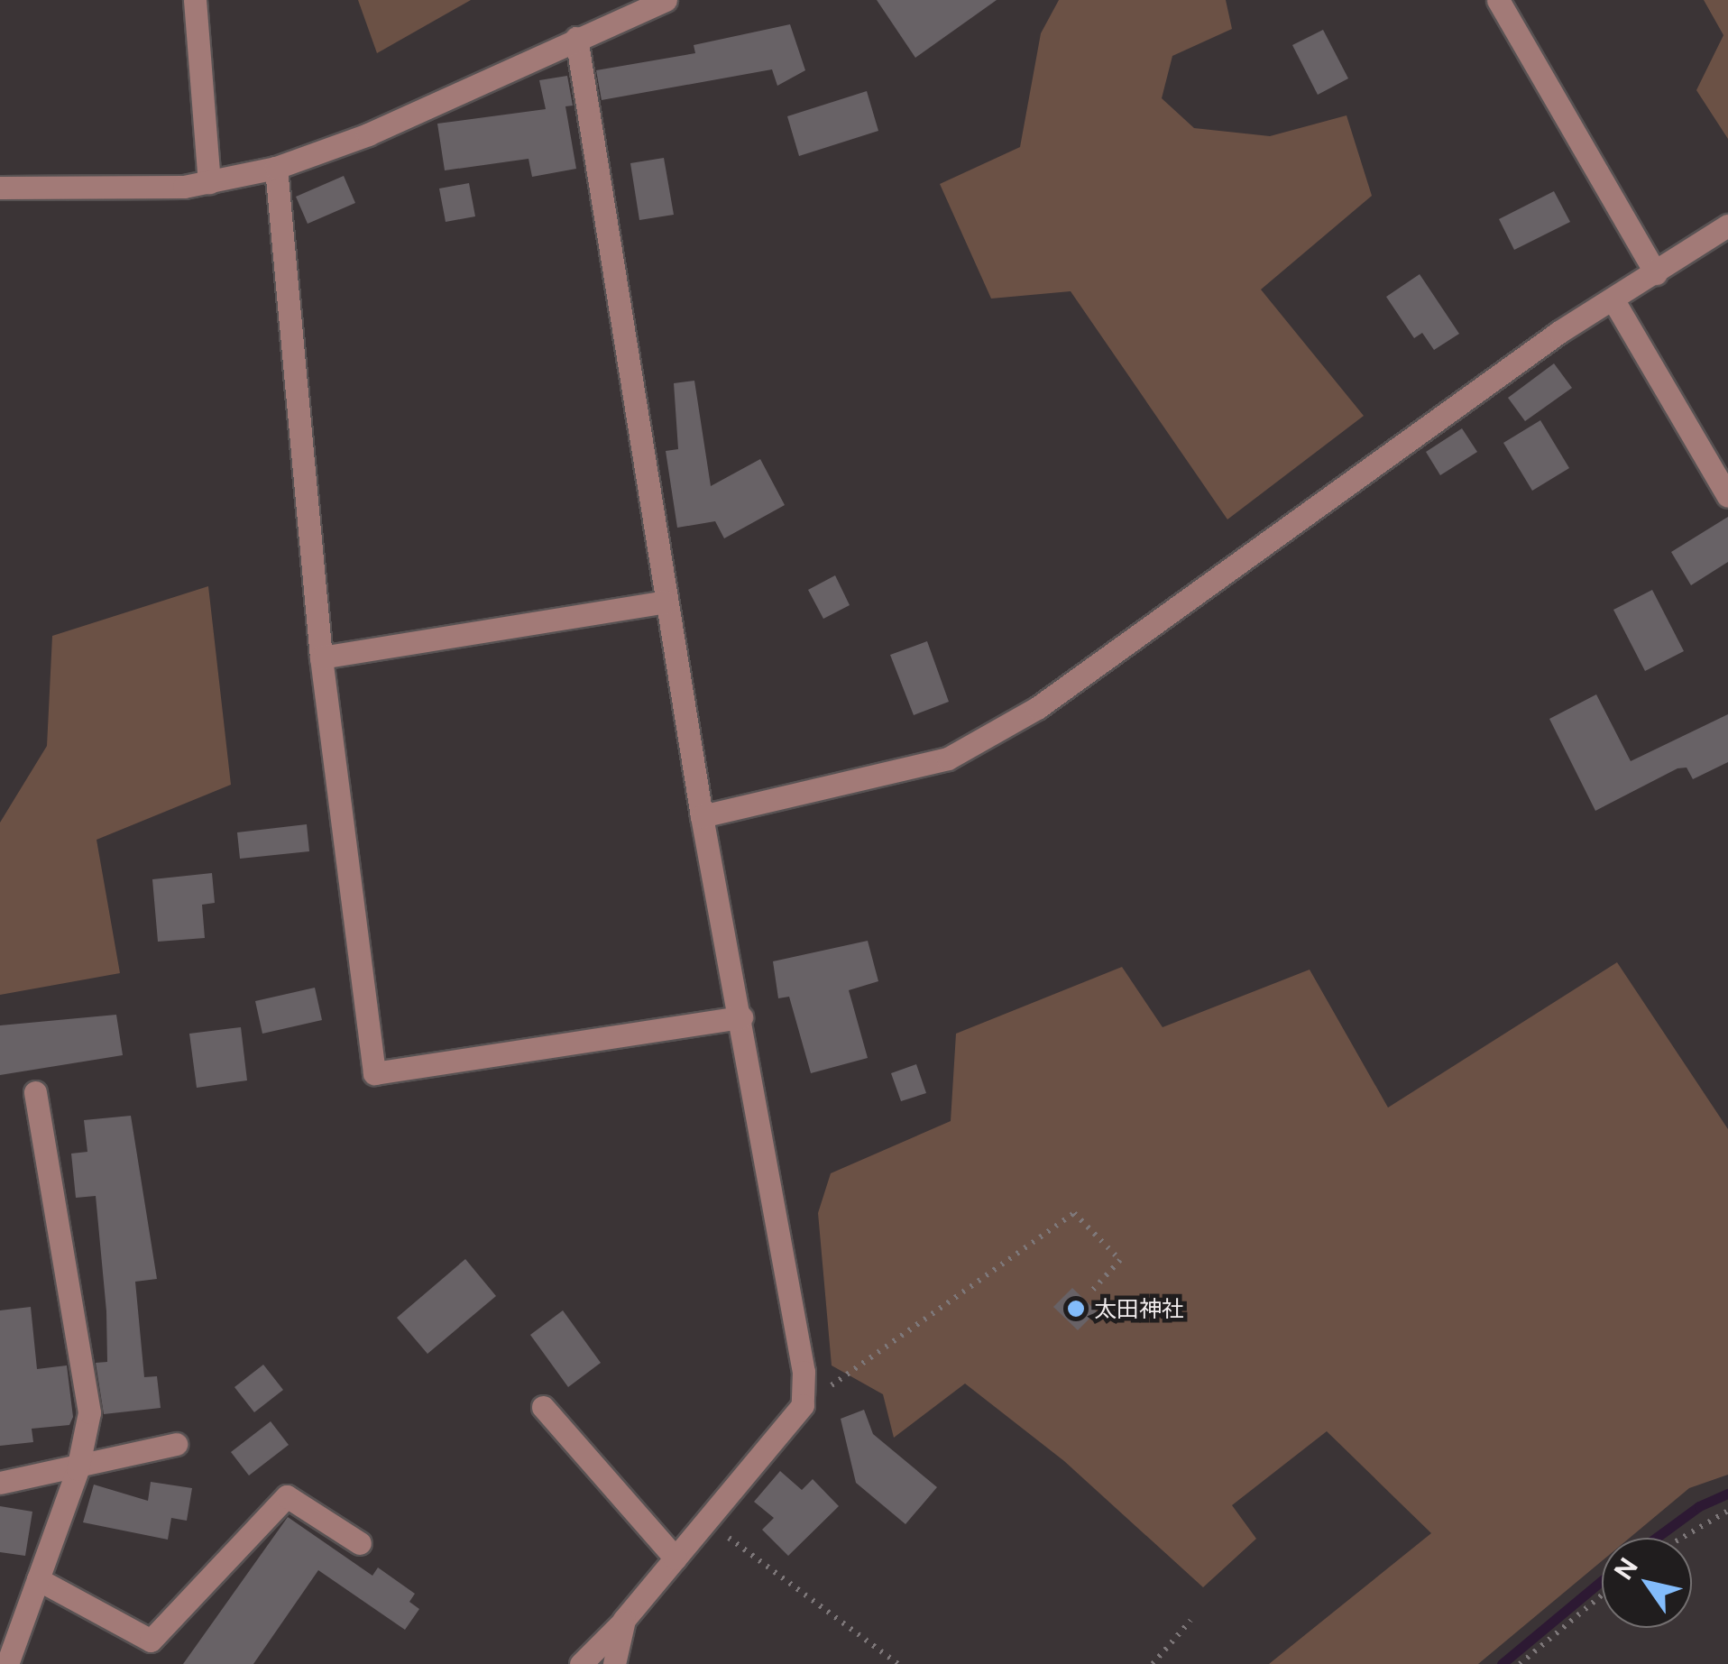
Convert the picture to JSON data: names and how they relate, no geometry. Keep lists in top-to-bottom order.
{
  "places": ["太田神社"],
  "north": "top left"
}
